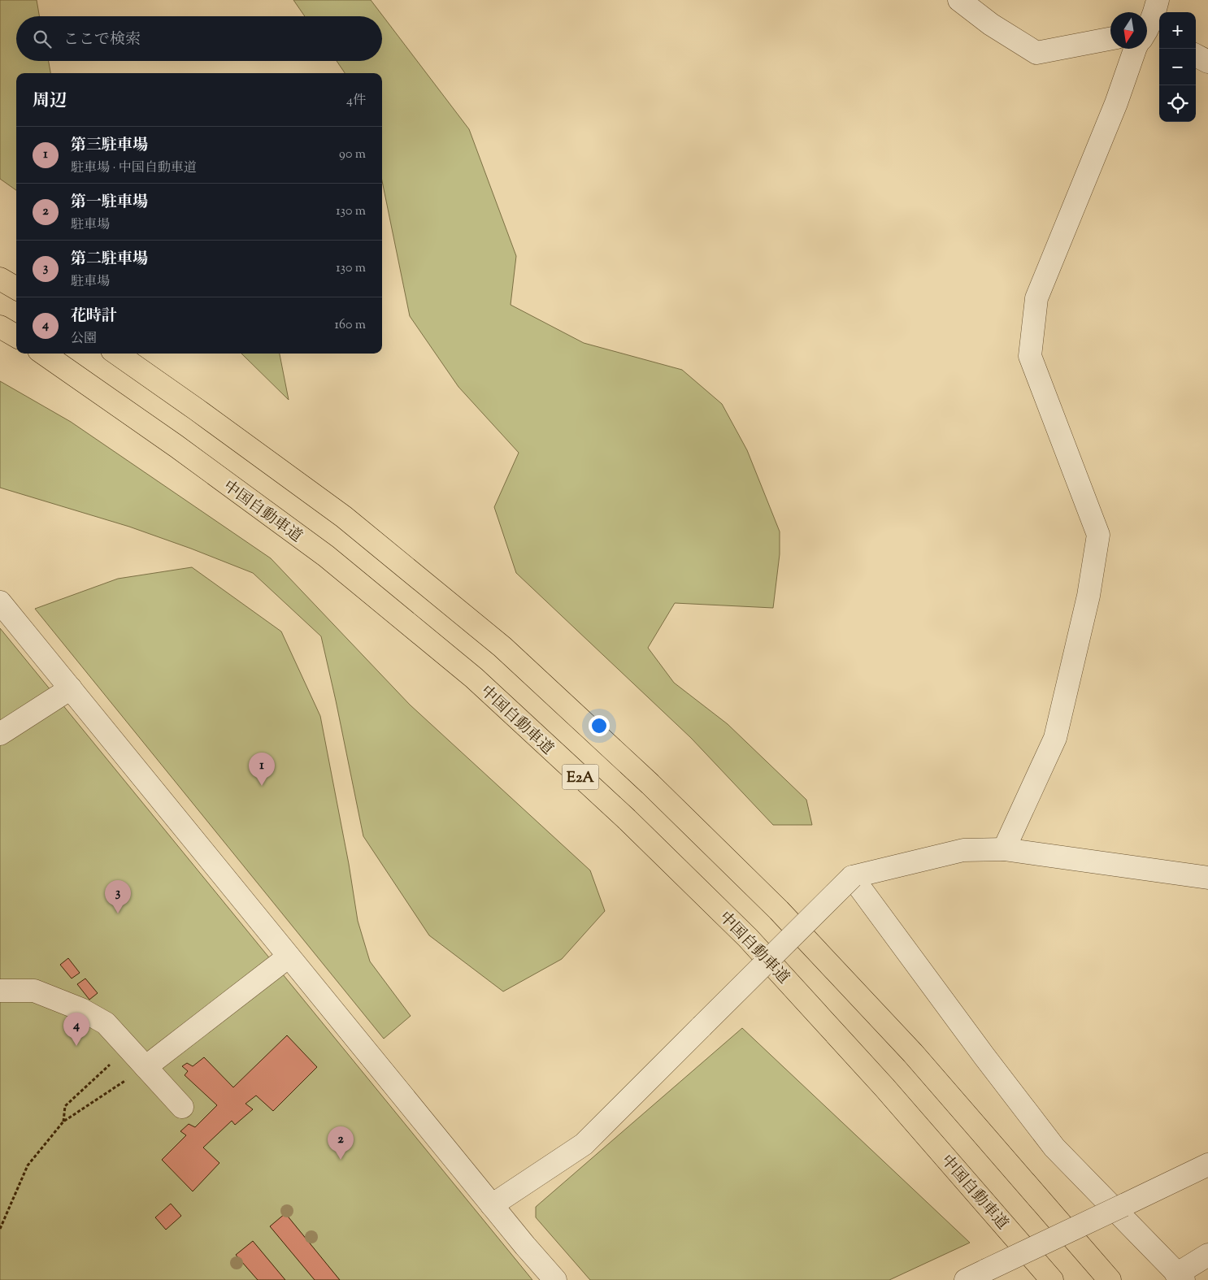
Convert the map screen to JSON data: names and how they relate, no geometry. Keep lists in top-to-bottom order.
{
  "streets": {
    "highway": ["中国自動車道", "E2A"]
  },
  "north": "bottom",
  "page": {
    "map_buttons": ["+", "−"],
    "search": "ここで検索",
    "heading": ["周辺", "4件"],
    "list": [
      {
        "mark": "1",
        "name": "第三駐車場",
        "note": "駐車場 · 中国自動車道",
        "value": "90 m"
      },
      {
        "mark": "2",
        "name": "第一駐車場",
        "note": "駐車場",
        "value": "130 m"
      },
      {
        "mark": "3",
        "name": "第二駐車場",
        "note": "駐車場",
        "value": "130 m"
      },
      {
        "mark": "4",
        "name": "花時計",
        "note": "公園",
        "value": "160 m"
      }
    ],
    "pins": [
      "1",
      "3",
      "4",
      "2"
    ]
  }
}
